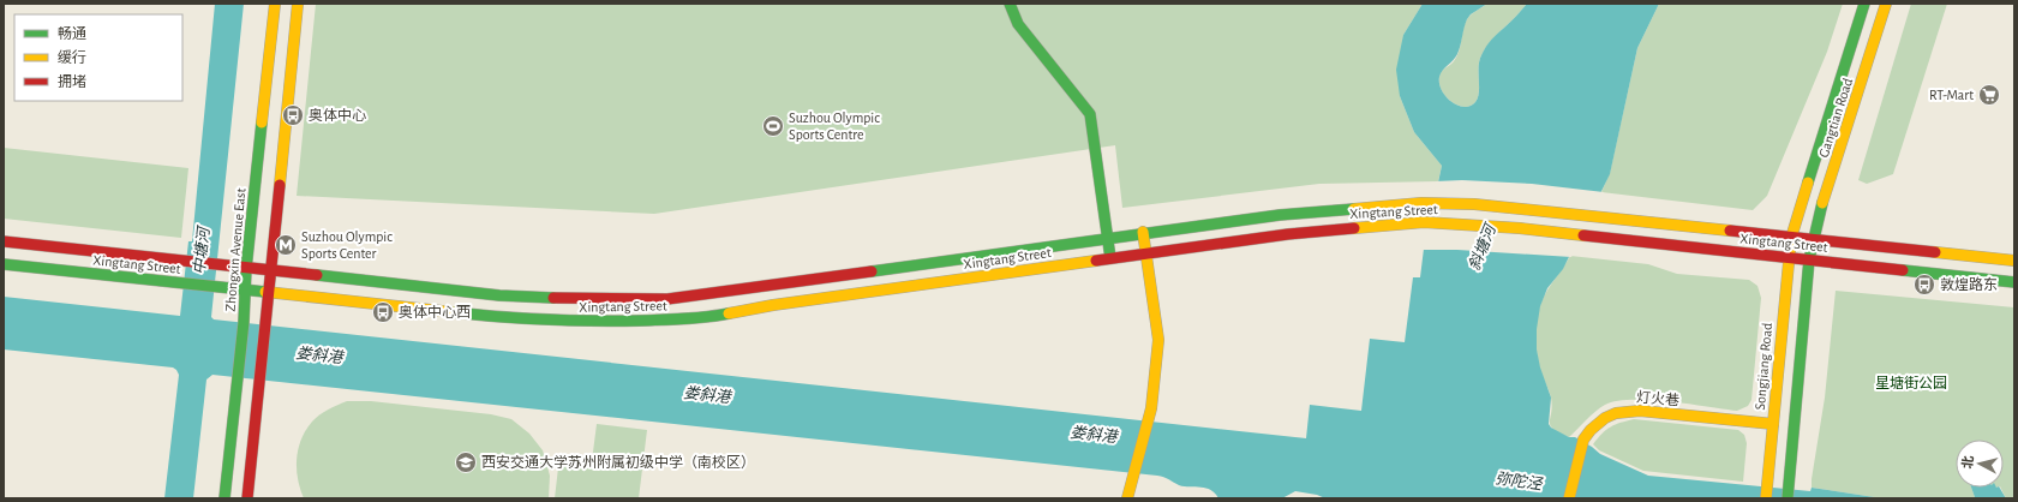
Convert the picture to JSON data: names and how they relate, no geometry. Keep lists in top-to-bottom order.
{
  "streets": {
    "main road": [
      "Gangtian Road",
      "Xingtang Street",
      "Zhongxin Avenue East",
      "Songjiang Road",
      "灯火巷"
    ]
  },
  "crossings": [
    ["Gangtian Road", "Xingtang Street"],
    ["Gangtian Road", "Songjiang Road"],
    ["Xingtang Street", "Zhongxin Avenue East"],
    ["Xingtang Street", "Songjiang Road"],
    ["Songjiang Road", "灯火巷"]
  ],
  "water": [
    "斜塘河",
    "中塘河",
    "娄斜港",
    "弥陀泾"
  ],
  "parks": ["星塘街公园"],
  "places": {
    "supermarket": ["RT-Mart"],
    "bus stop": ["奥体中心", "敦煌路东", "奥体中心西"],
    "sports": ["Suzhou Olympic Sports Centre"],
    "metro station": ["Suzhou Olympic Sports Center"],
    "school or university": ["西安交通大学苏州附属初级中学（南校区）"]
  },
  "legend": ["畅通", "缓行", "拥堵"],
  "north": "left"
}
